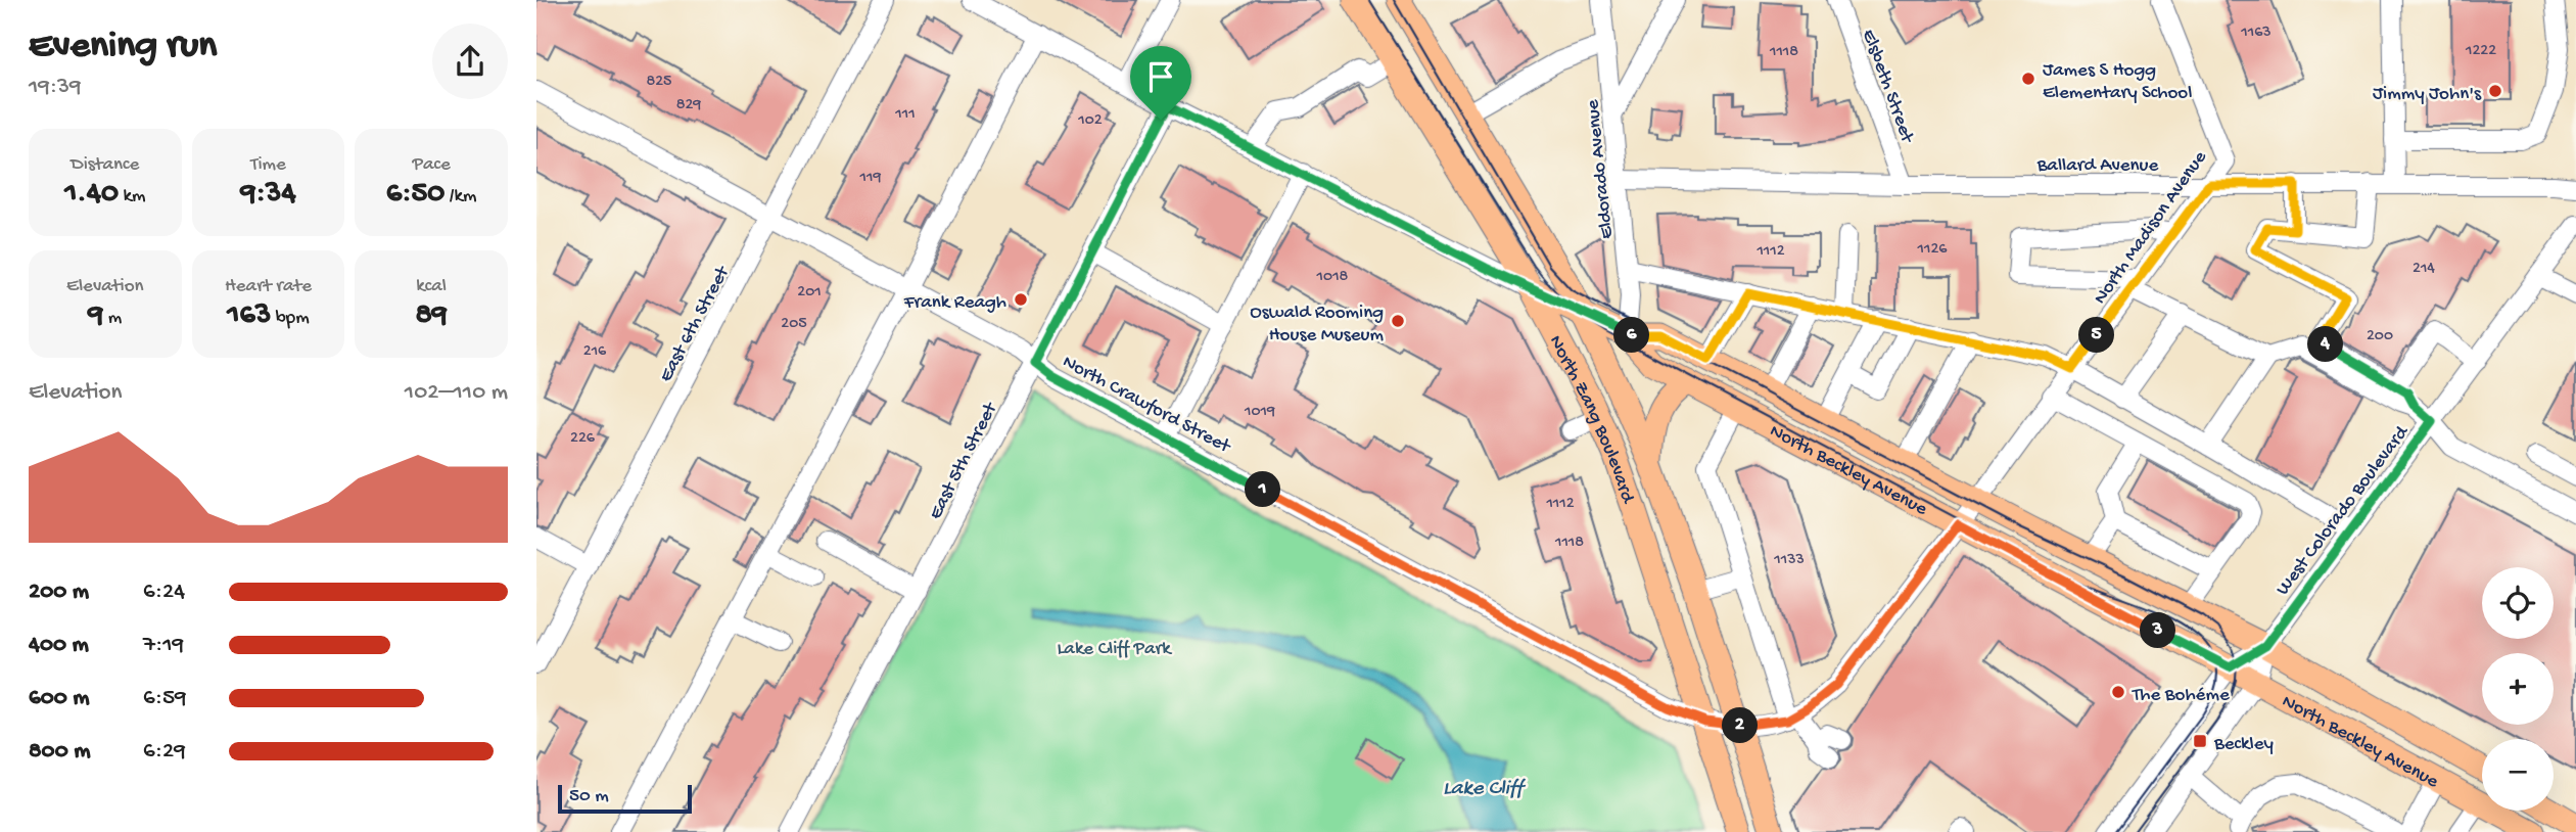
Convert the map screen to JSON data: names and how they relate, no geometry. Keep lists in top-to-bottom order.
{
  "streets": {
    "main road": ["North Zang Boulevard", "North Beckley Avenue"],
    "street": [
      "Elsbeth Street",
      "Ballard Avenue",
      "Eldorado Avenue",
      "North Madison Avenue",
      "East 6th Street",
      "North Crawford Street",
      "East 5th Street",
      "West Colorado Boulevard"
    ]
  },
  "crossings": [
    ["Elsbeth Street", "Ballard Avenue"],
    ["Ballard Avenue", "Eldorado Avenue"],
    ["Ballard Avenue", "North Madison Avenue"],
    ["Eldorado Avenue", "North Beckley Avenue"],
    ["North Madison Avenue", "North Crawford Street"],
    ["North Madison Avenue", "North Zang Boulevard"],
    ["North Madison Avenue", "North Beckley Avenue"],
    ["East 6th Street", "North Crawford Street"],
    ["North Crawford Street", "North Zang Boulevard"],
    ["North Crawford Street", "East 5th Street"],
    ["North Zang Boulevard", "North Beckley Avenue"],
    ["East 5th Street", "North Beckley Avenue"],
    ["North Beckley Avenue", "West Colorado Boulevard"]
  ],
  "water": ["Lake Cliff"],
  "parks": ["Lake Cliff Park"],
  "places": {
    "other": [
      "James S Hogg Elementary School",
      "Jimmy John's",
      "Frank Reagh",
      "Oswald Rooming House Museum",
      "The Bohéme"
    ],
    "transit": ["Beckley"]
  },
  "house_numbers": [
    "1163",
    "1222",
    "1118",
    "825",
    "829",
    "111",
    "102",
    "119",
    "1126",
    "1112",
    "214",
    "1018",
    "201",
    "205",
    "200",
    "216",
    "1019",
    "226",
    "1112",
    "1118",
    "1133"
  ],
  "scale_bar": "50 m",
  "page": {
    "heading": ["Evening run", "19:39"],
    "stats": [
      ["Distance", "1.40 km"],
      ["Time", "9:34"],
      ["Pace", "6:50 /km"],
      ["Elevation", "9 m"],
      ["Heart rate", "163 bpm"],
      ["kcal", "89"]
    ],
    "pins": [
      "5",
      "6",
      "4",
      "1",
      "3",
      "2"
    ],
    "chart": ["Elevation", "102–110 m"],
    "list": [
      {
        "name": "200 m",
        "note": "6:24"
      },
      {
        "name": "400 m",
        "note": "7:19"
      },
      {
        "name": "600 m",
        "note": "6:59"
      },
      {
        "name": "800 m",
        "note": "6:29"
      }
    ],
    "map_buttons": ["+", "−"],
    "scale": "50 m"
  }
}
